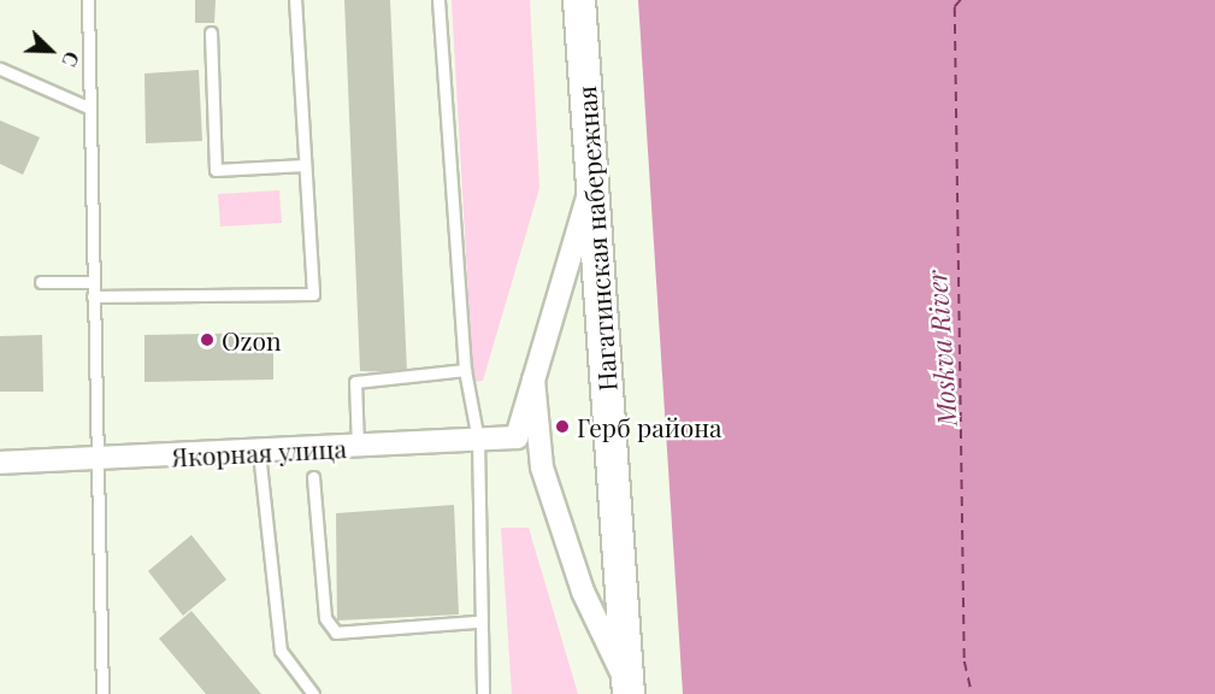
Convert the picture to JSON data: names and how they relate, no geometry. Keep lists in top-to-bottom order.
{
  "streets": {
    "street": ["Нагатинская набережная", "Якорная улица"]
  },
  "water": ["Moskva River"],
  "places": ["Ozon", "Герб района"],
  "north": "bottom right"
}
